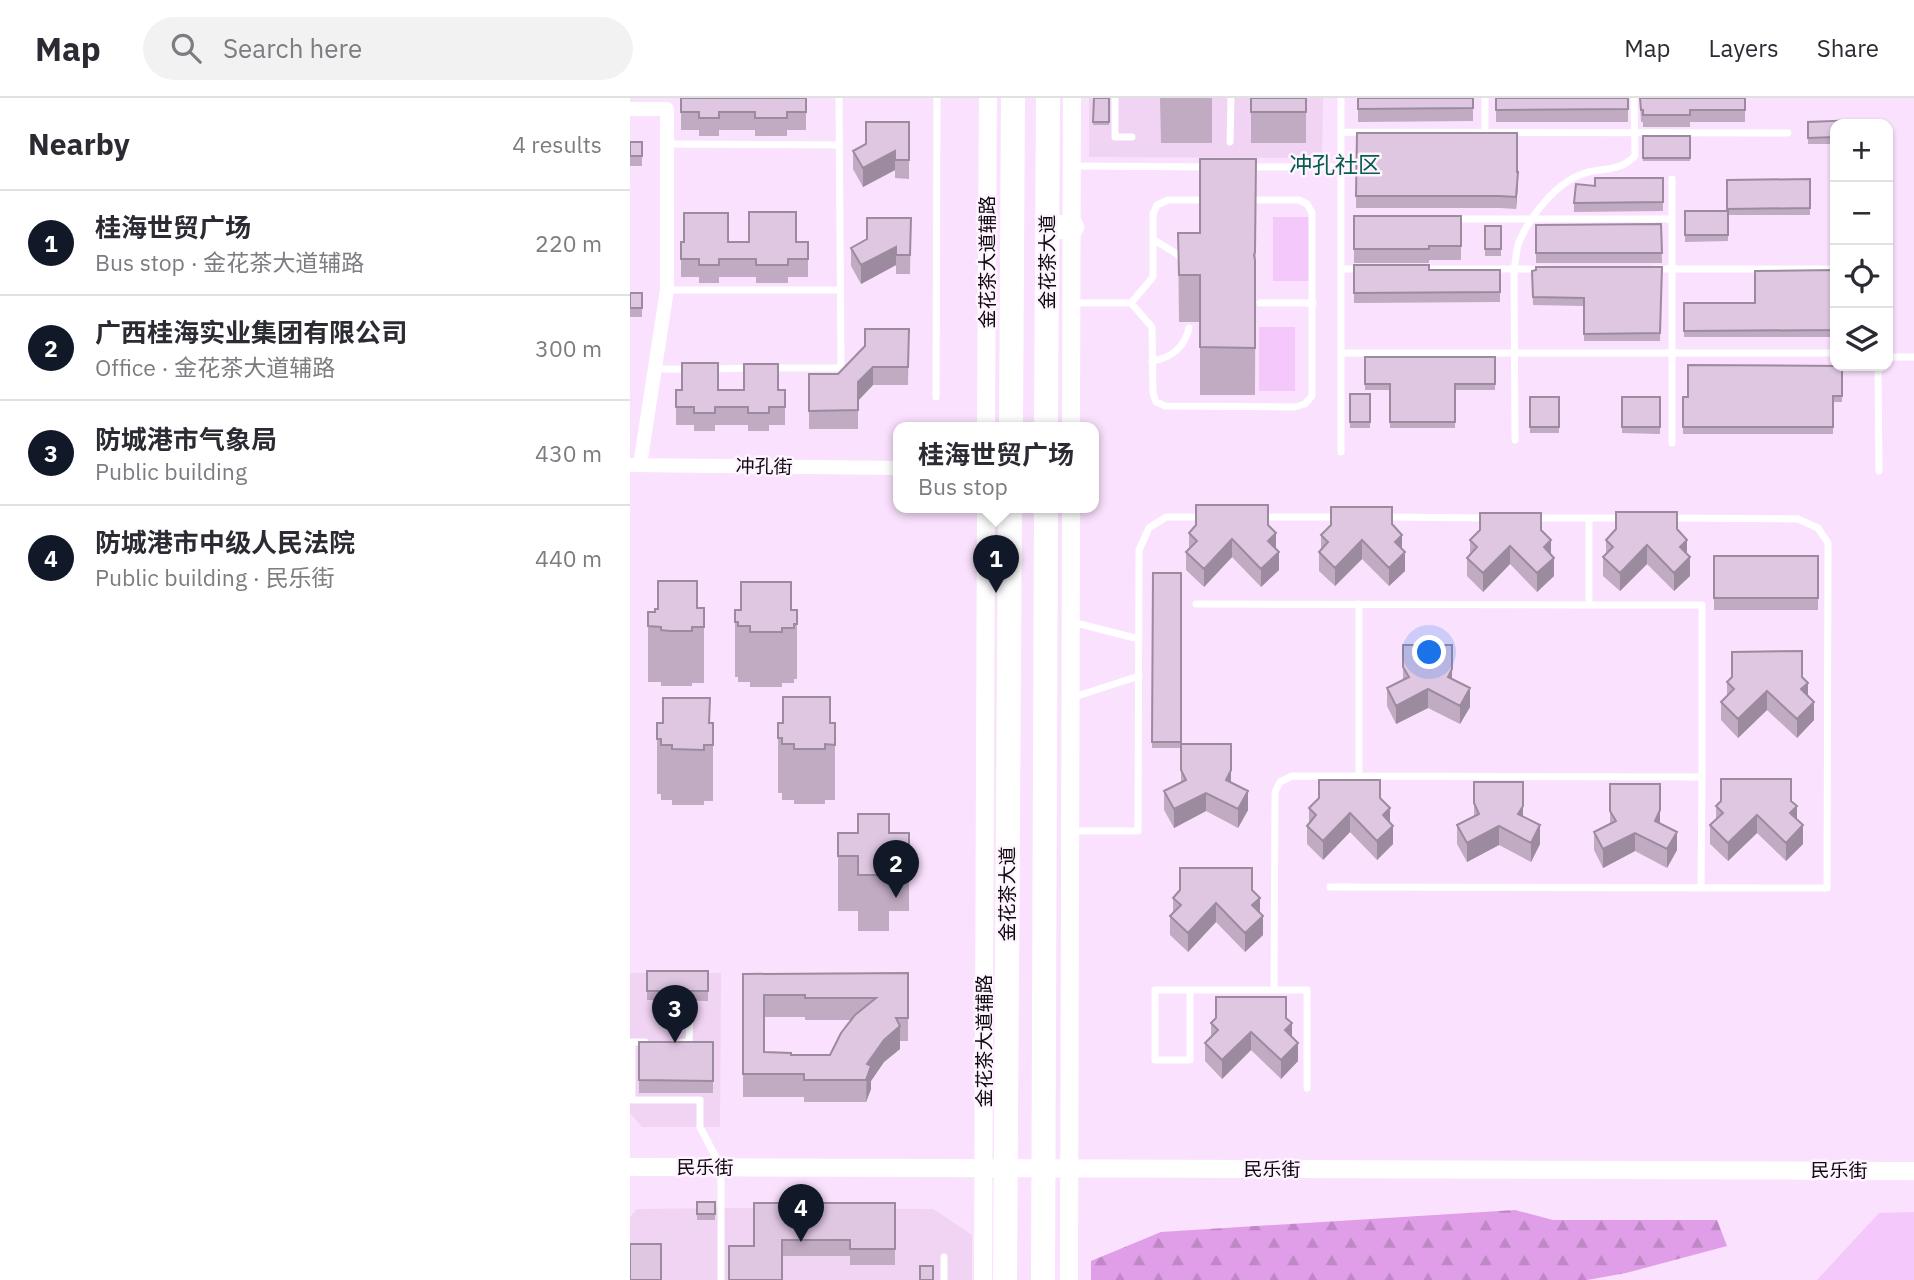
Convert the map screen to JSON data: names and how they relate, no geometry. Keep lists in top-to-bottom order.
{
  "streets": {
    "highway": ["金花茶大道"],
    "street": ["金花茶大道辅路", "冲孔街", "民乐街"]
  },
  "crossings": [
    ["金花茶大道辅路", "金花茶大道"],
    ["金花茶大道辅路", "民乐街"],
    ["金花茶大道", "民乐街"]
  ],
  "districts": ["冲孔社区"],
  "page": {
    "header": "Map",
    "search": "Search here",
    "nav": ["Map", "Layers", "Share"],
    "heading": ["Nearby", "4 results"],
    "map_buttons": ["+", "−"],
    "list": [
      {
        "mark": "1",
        "name": "桂海世贸广场",
        "note": "Bus stop · 金花茶大道辅路",
        "value": "220 m"
      },
      {
        "mark": "2",
        "name": "广西桂海实业集团有限公司",
        "note": "Office · 金花茶大道辅路",
        "value": "300 m"
      },
      {
        "mark": "3",
        "name": "防城港市气象局",
        "note": "Public building",
        "value": "430 m"
      },
      {
        "mark": "4",
        "name": "防城港市中级人民法院",
        "note": "Public building · 民乐街",
        "value": "440 m"
      }
    ],
    "popup": ["桂海世贸广场", "Bus stop"],
    "pins": [
      "1",
      "2",
      "3",
      "4"
    ]
  }
}
